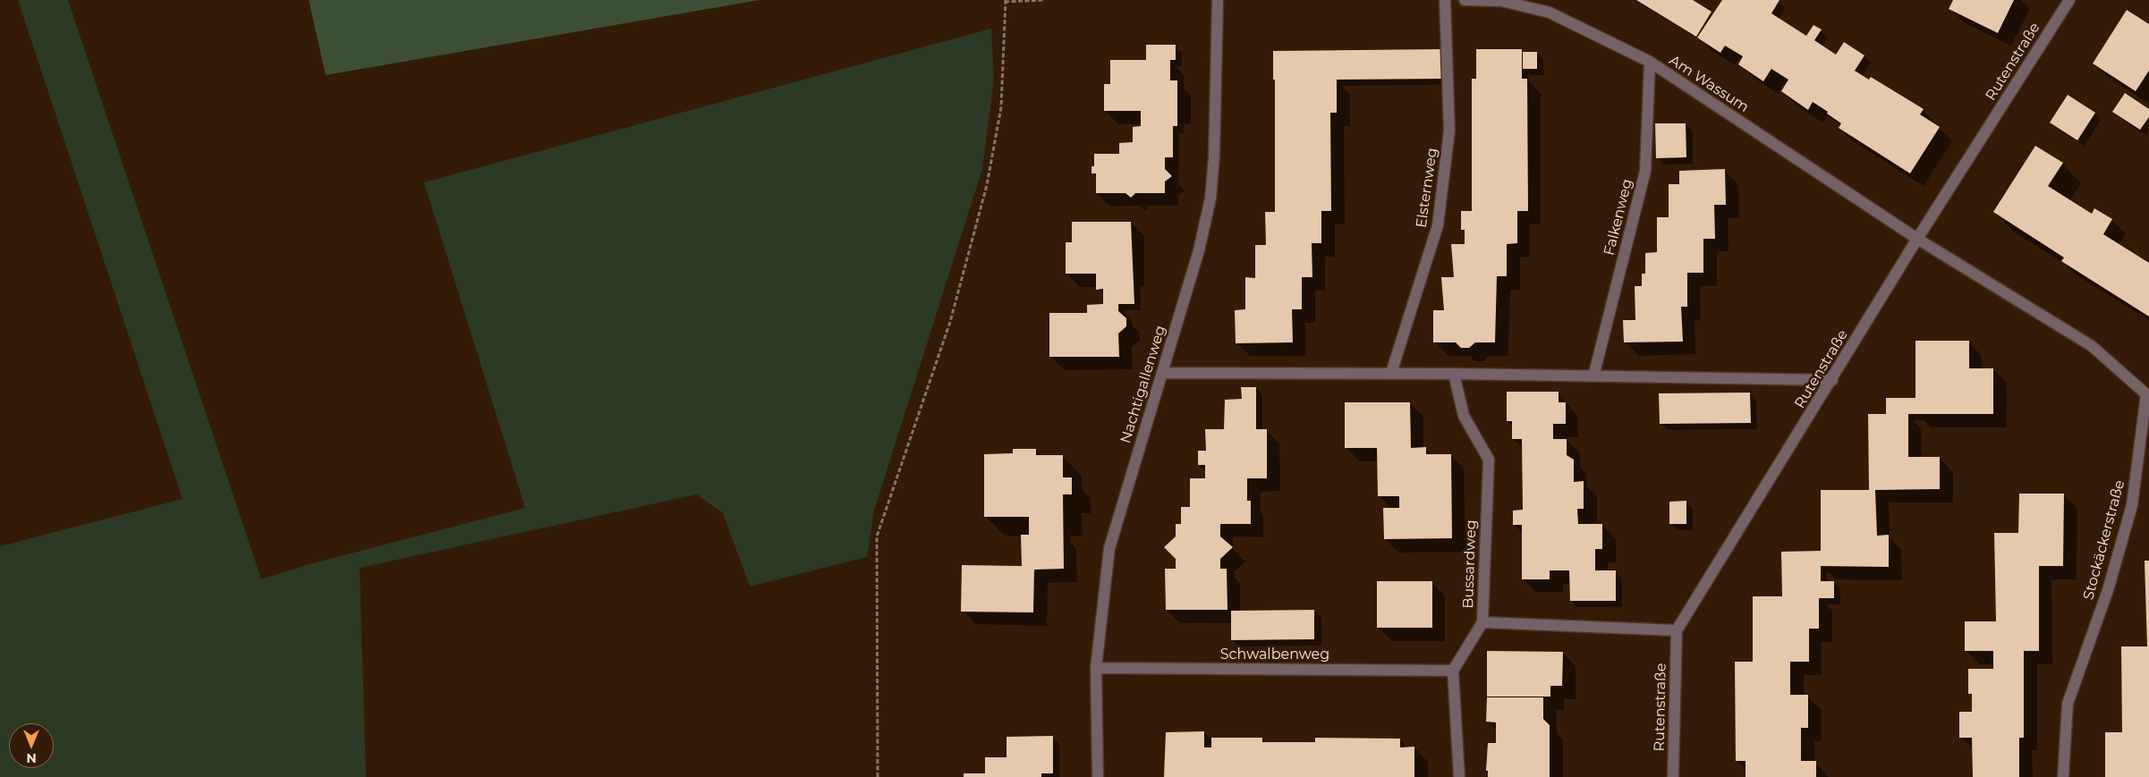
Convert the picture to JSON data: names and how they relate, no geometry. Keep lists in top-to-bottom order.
{
  "streets": {
    "street": [
      "Rutenstraße",
      "Am Wassum",
      "Elsternweg",
      "Falkenweg",
      "Nachtigallenweg",
      "Stockäckerstraße",
      "Bussardweg",
      "Schwalbenweg"
    ]
  },
  "crossings": [
    ["Rutenstraße", "Am Wassum"],
    ["Rutenstraße", "Stockäckerstraße"],
    ["Rutenstraße", "Bussardweg"],
    ["Am Wassum", "Falkenweg"],
    ["Am Wassum", "Stockäckerstraße"],
    ["Nachtigallenweg", "Schwalbenweg"]
  ],
  "north": "bottom"
}
